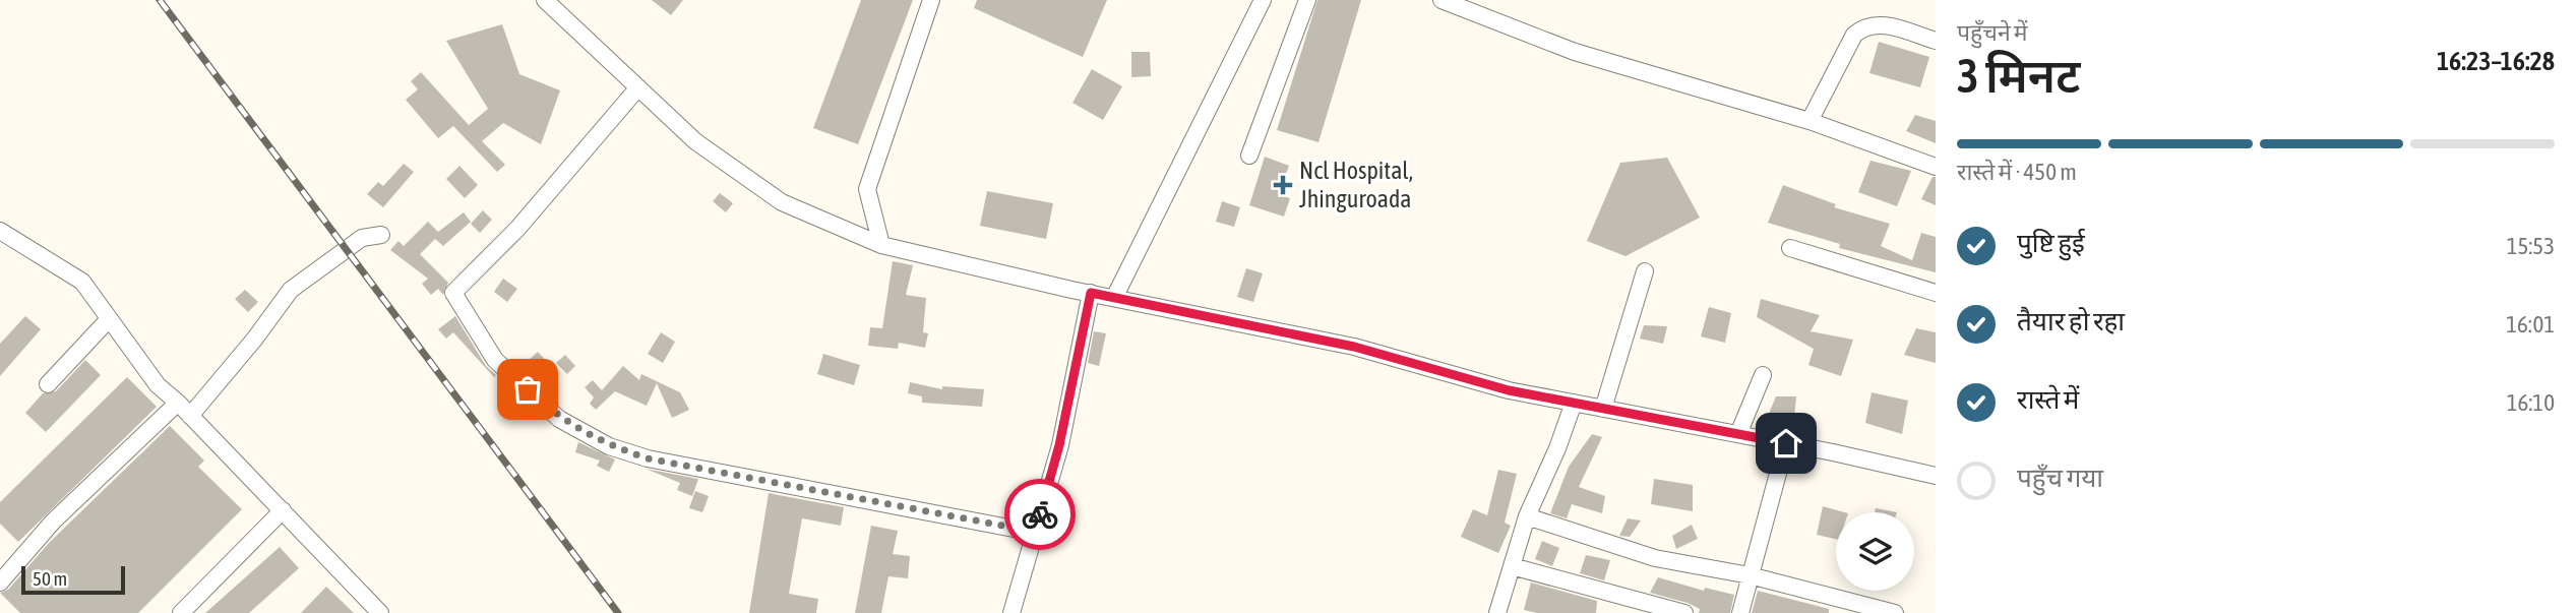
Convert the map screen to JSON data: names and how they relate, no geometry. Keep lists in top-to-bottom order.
{
  "places": {
    "health": ["Ncl Hospital, Jhinguroada"]
  },
  "scale_bar": "50 m",
  "page": {
    "heading": ["3 मिनट", "पहुँचने में", "16:23–16:28"],
    "bar": "रास्ते में · 450 m",
    "list": [
      ["पुष्टि हुई", "15:53"],
      ["तैयार हो रहा", "16:01"],
      ["रास्ते में", "16:10"],
      "पहुँच गया"
    ],
    "scale": "50 m"
  }
}
